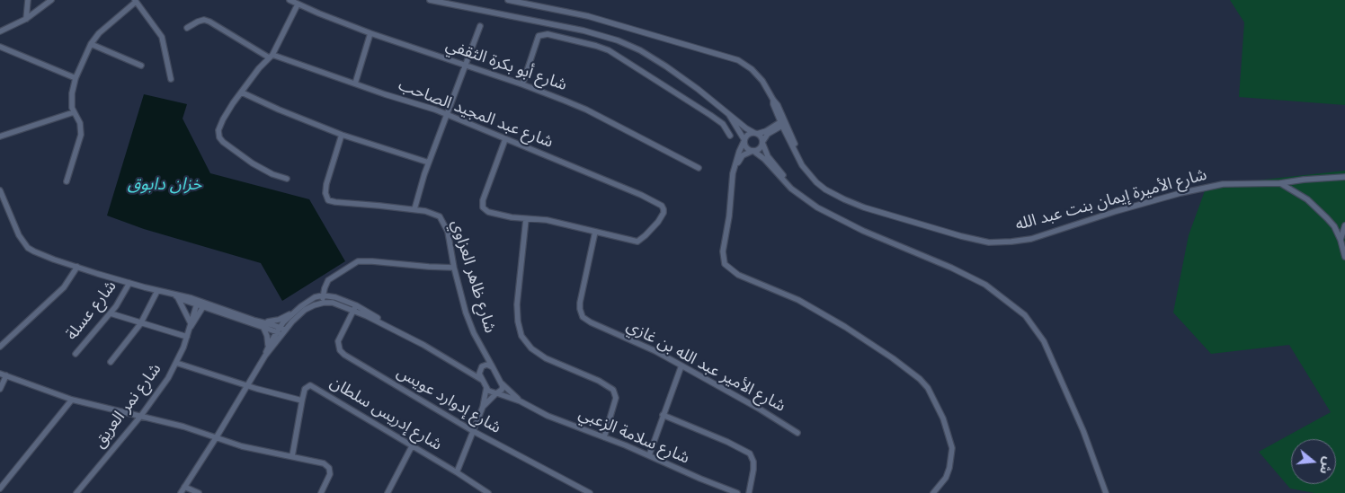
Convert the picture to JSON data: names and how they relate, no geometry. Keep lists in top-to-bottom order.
{
  "streets": {
    "street": [
      "شارع أبو بكرة الثقفي",
      "شارع عبد المجيد الصاحب",
      "شارع الأميرة إيمان بنت عبد الله",
      "شارع ظاهر العزاوي",
      "شارع عسلة",
      "شارع الأمير عبد الله بن غازي",
      "شارع إدوارد عويس",
      "شارع نمر العريق",
      "شارع إدريس سلطان",
      "شارع سلامة الزعبي"
    ]
  },
  "crossings": [
    ["شارع عبد المجيد الصاحب", "شارع الأمير عبد الله بن غازي"],
    ["شارع ظاهر العزاوي", "شارع سلامة الزعبي"]
  ],
  "water": ["خزان دابوق"],
  "north": "right"
}
